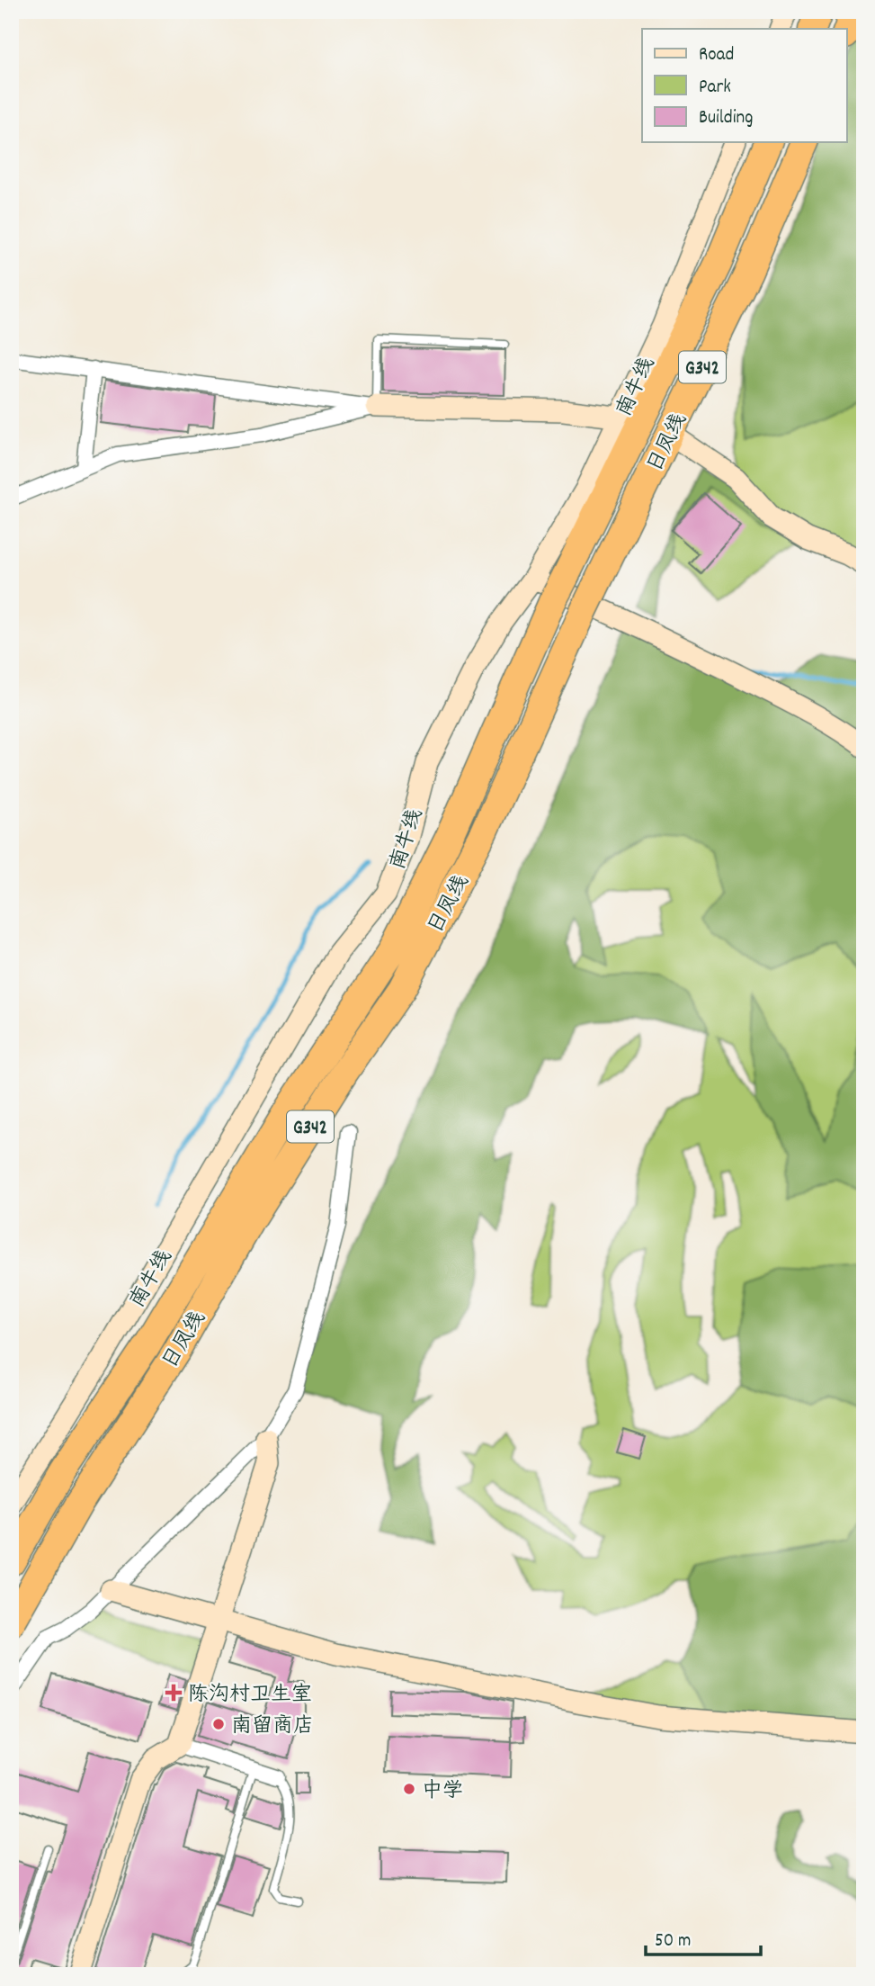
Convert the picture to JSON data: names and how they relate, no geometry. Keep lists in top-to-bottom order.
{
  "streets": {
    "highway": ["G342", "日凤线"],
    "street": ["南牛线"]
  },
  "crossings": [
    ["南牛线", "日凤线"]
  ],
  "places": {
    "health": ["陈沟村卫生室"],
    "other": ["南留商店", "中学"]
  },
  "legend": ["Road", "Park", "Building"],
  "scale_bar": "50 m"
}
